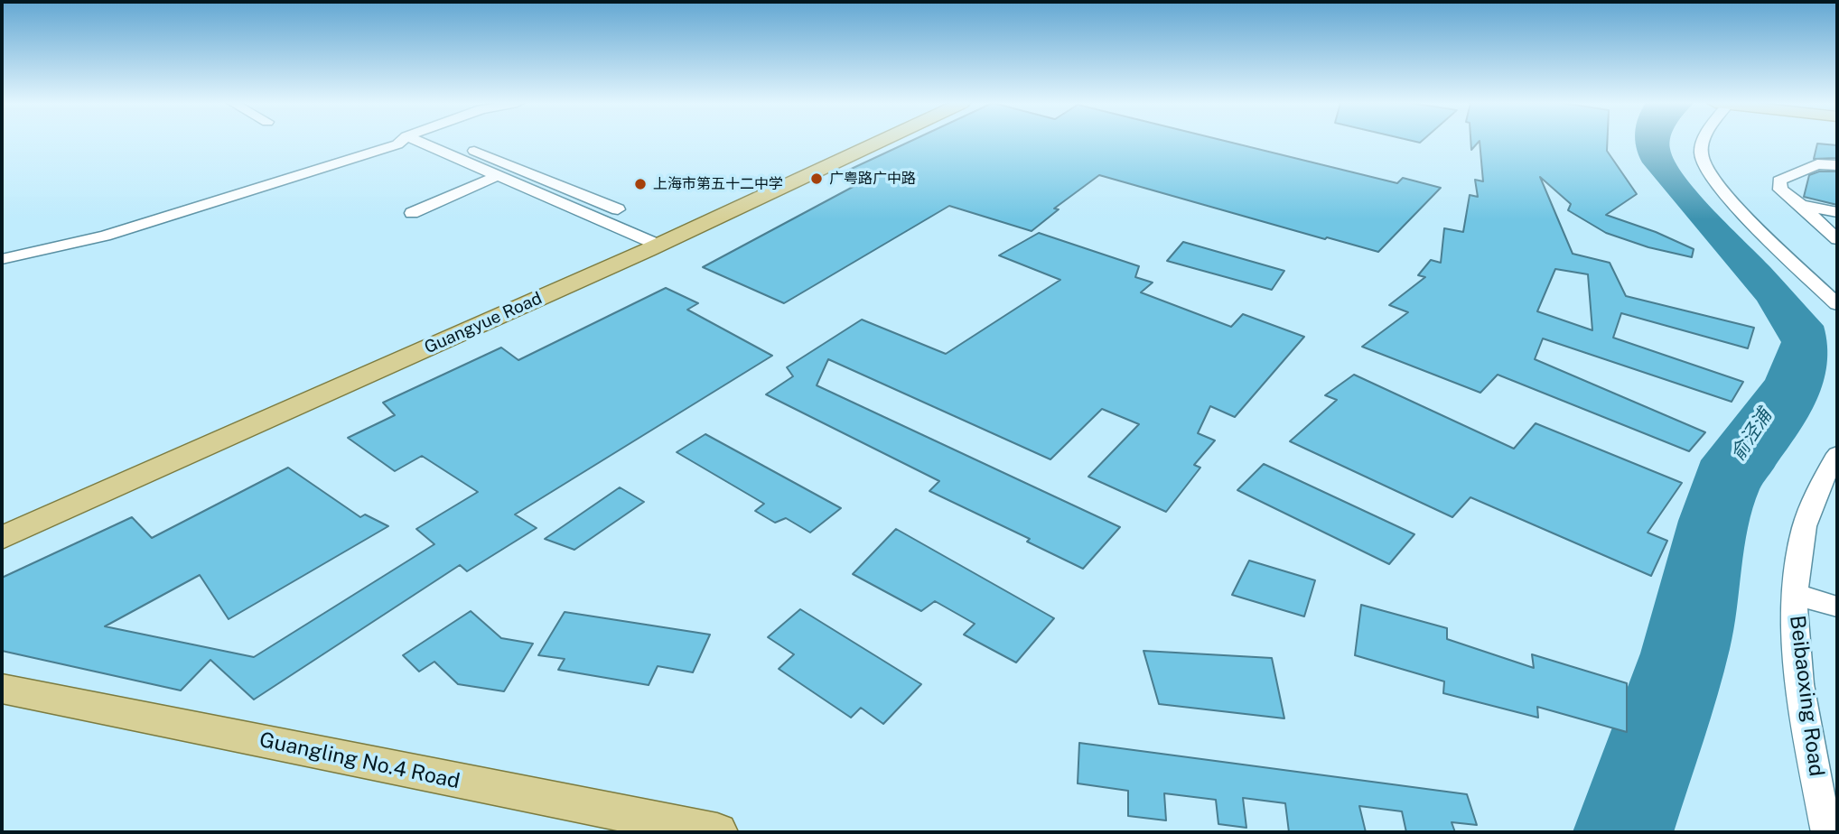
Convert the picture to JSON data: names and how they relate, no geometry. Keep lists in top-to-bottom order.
{
  "streets": {
    "main road": ["Guangyue Road", "Guangling No.4 Road"],
    "street": ["Beibaoxing Road"]
  },
  "water": ["俞泾浦"],
  "places": ["广粤路广中路", "上海市第五十二中学"]
}
